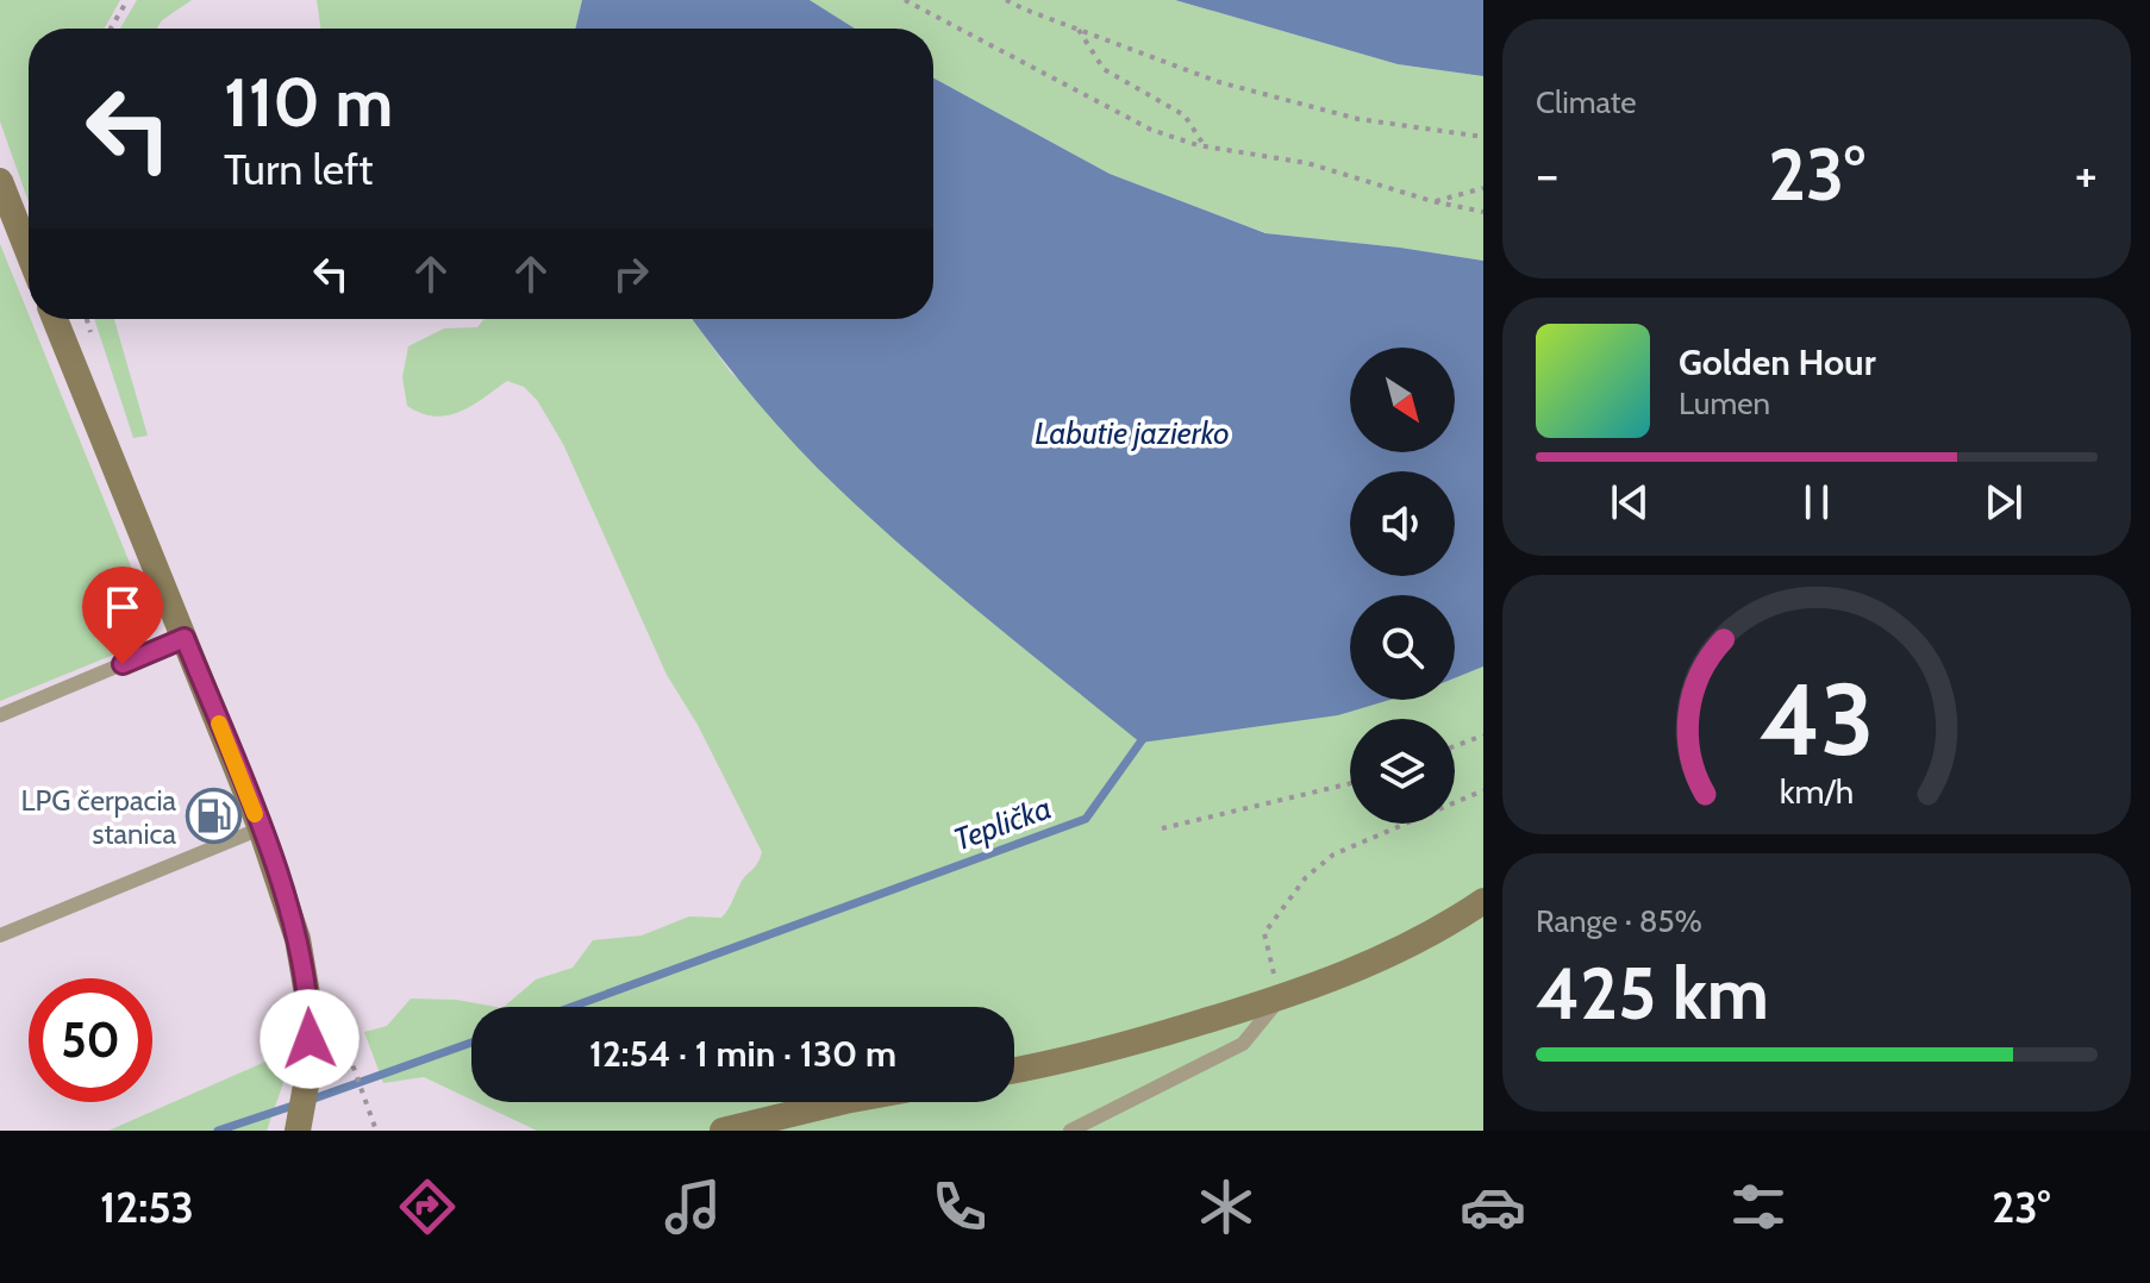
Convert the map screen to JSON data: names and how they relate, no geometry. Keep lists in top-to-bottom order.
{
  "water": ["Labutie jazierko", "Teplička"],
  "places": {
    "fuel station": ["LPG čerpacia stanica"]
  },
  "north": "bottom right",
  "page": {
    "tile": [
      "Climate",
      ["Range · 85%", "425 km"]
    ],
    "turn": ["110 m", "Turn left"],
    "heat": ["−", "23°", "+"],
    "song": ["Golden Hour", "Lumen"],
    "limit": "50",
    "trip": "12:54 · 1 min · 130 m",
    "tabs": ["12:53", "23°"],
    "gauge": ["43", "km/h"]
  }
}
